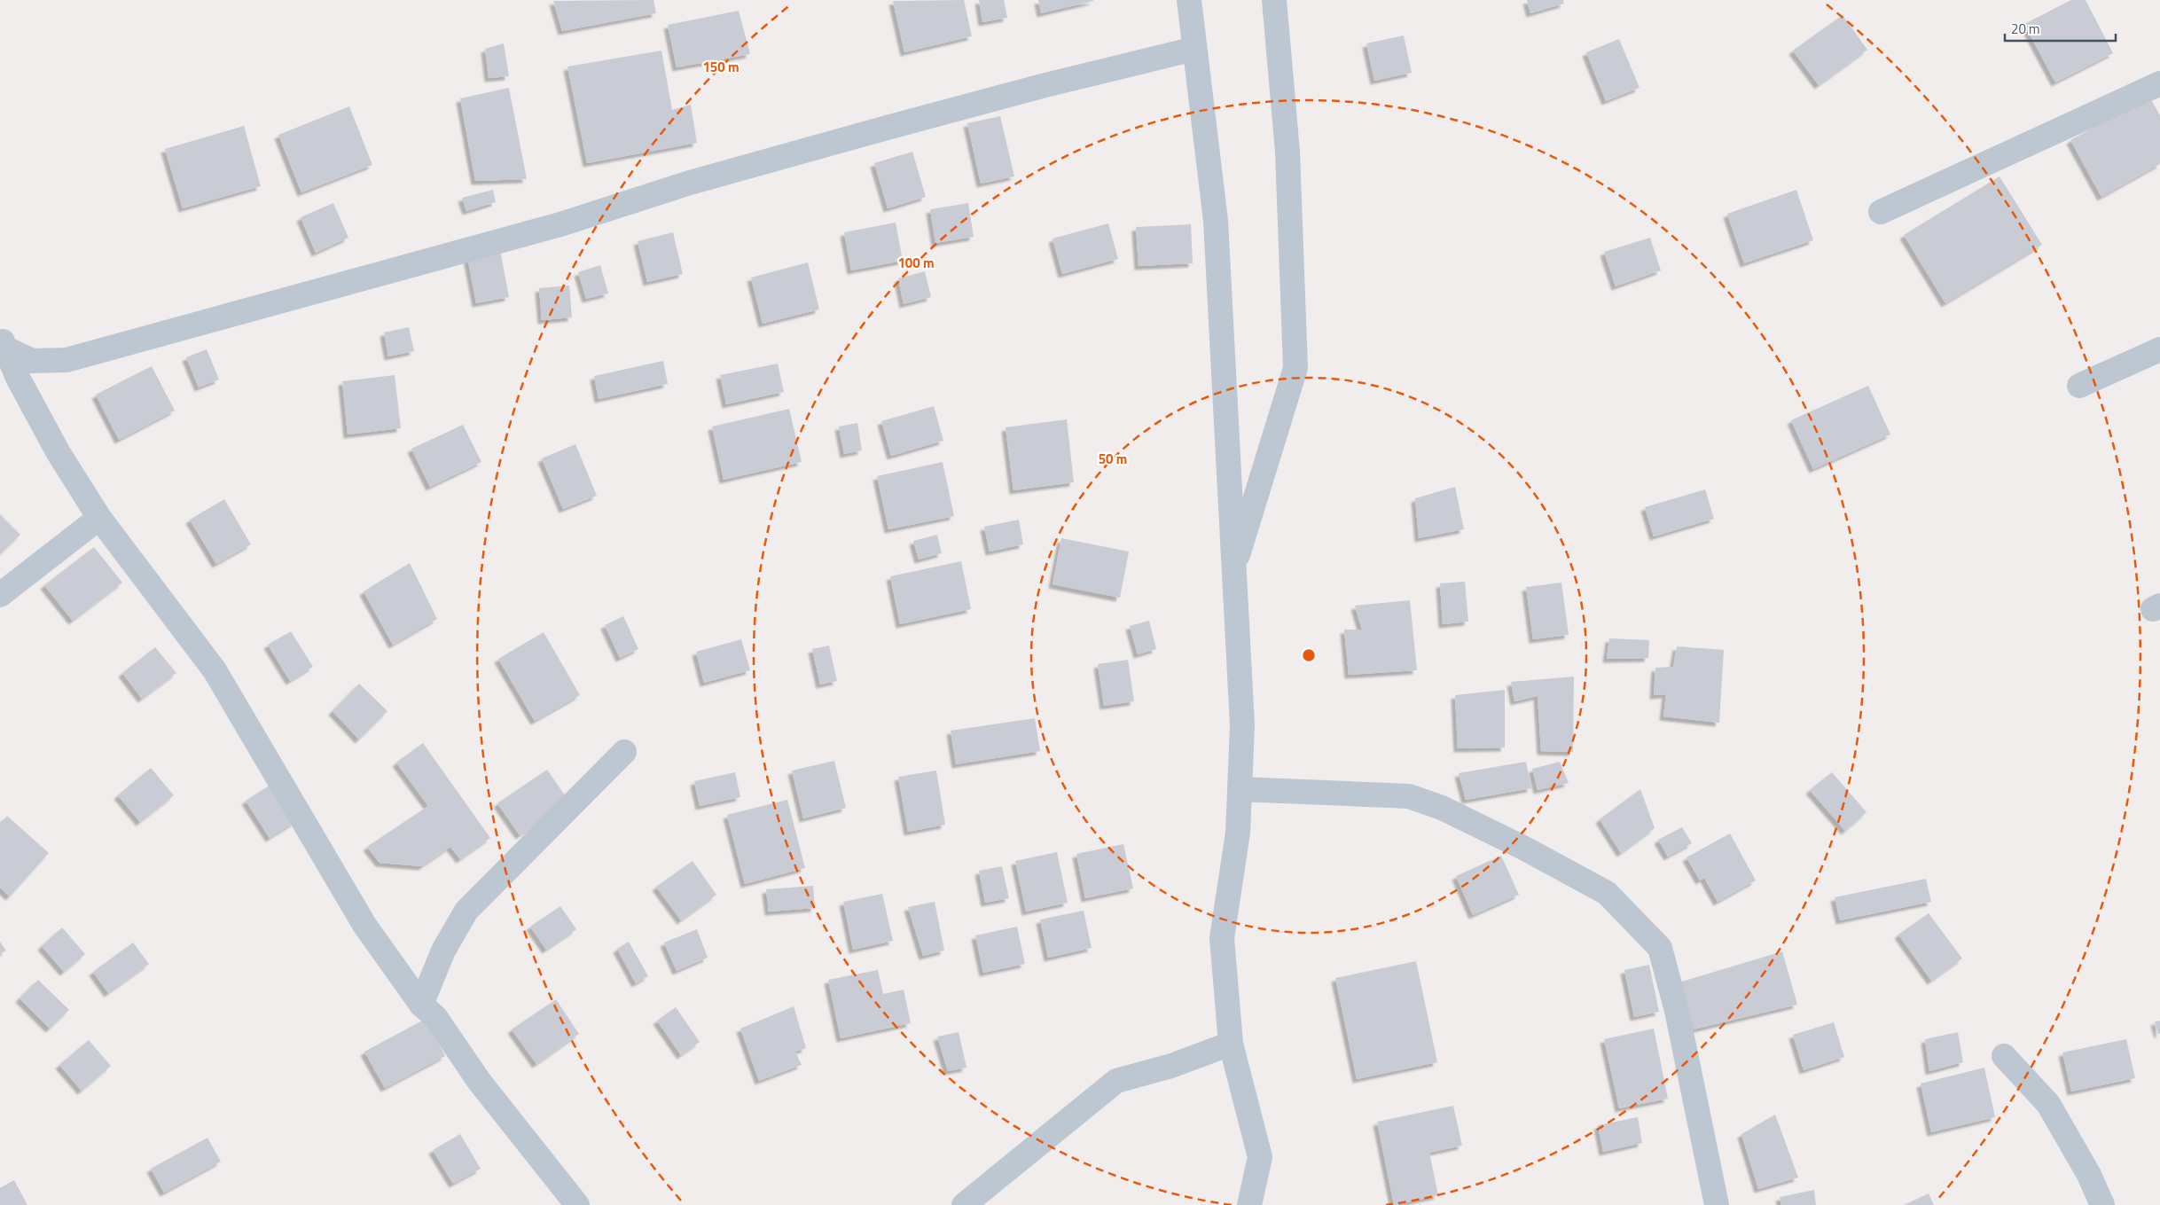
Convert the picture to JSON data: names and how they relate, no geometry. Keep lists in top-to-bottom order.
{
  "scale_bar": "20 m",
  "rings": ["150 m", "100 m", "50 m"]
}
